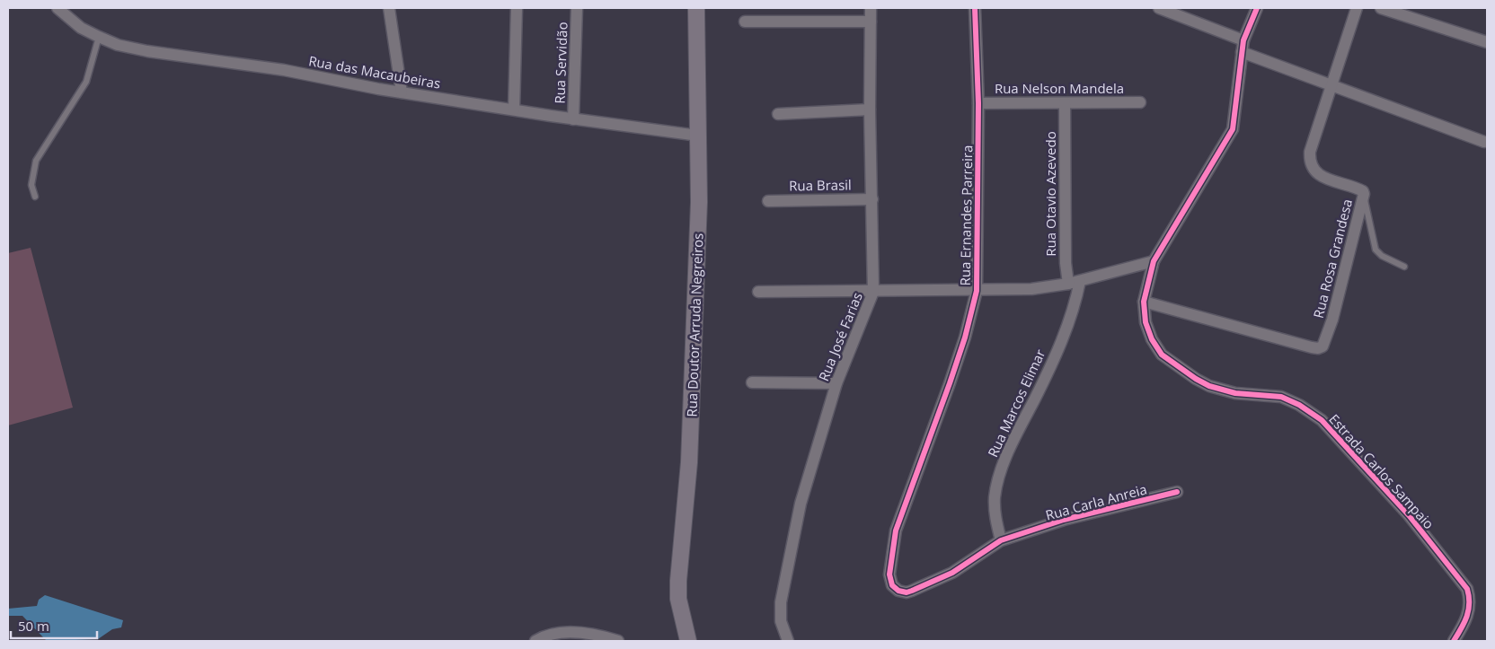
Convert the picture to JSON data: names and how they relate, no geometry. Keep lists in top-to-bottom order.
{
  "streets": {
    "street": [
      "Rua Servidão",
      "Rua das Macaubeiras",
      "Rua Nelson Mandela",
      "Rua Brasil",
      "Rua Otavio Azevedo",
      "Rua Ernandes Parreira",
      "Rua Rosa Grandesa",
      "Rua Doutor Arruda Negreiros",
      "Rua José Farias",
      "Rua Marcos Elimar",
      "Estrada Carlos Sampaio",
      "Rua Carla Anreia"
    ]
  },
  "crossings": [
    ["Rua Servidão", "Rua das Macaubeiras"],
    ["Rua das Macaubeiras", "Rua Doutor Arruda Negreiros"],
    ["Rua Nelson Mandela", "Rua Otavio Azevedo"],
    ["Rua Nelson Mandela", "Rua Ernandes Parreira"],
    ["Rua Brasil", "Rua José Farias"],
    ["Rua Ernandes Parreira", "Rua Carla Anreia"],
    ["Rua Rosa Grandesa", "Estrada Carlos Sampaio"],
    ["Rua Marcos Elimar", "Rua Carla Anreia"]
  ],
  "scale_bar": "50 m"
}
